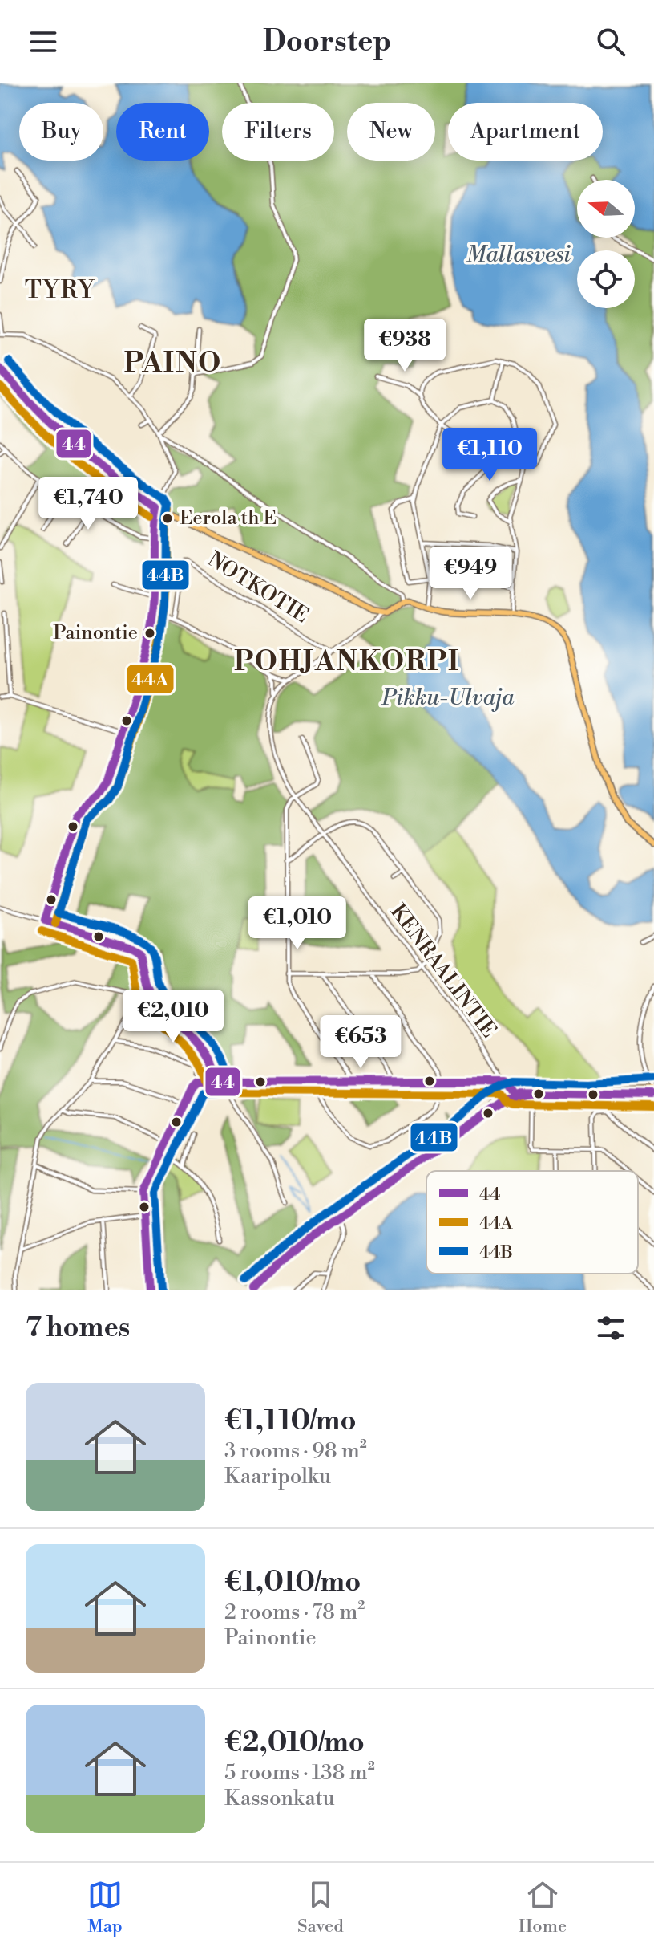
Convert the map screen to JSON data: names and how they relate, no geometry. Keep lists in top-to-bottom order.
{
  "streets": {
    "street": ["NOTKOTIE", "KENRAALINTIE"]
  },
  "districts": ["TYRY", "PAINO", "POHJANKORPI"],
  "water": ["Mallasvesi", "Pikku-Ulvaja"],
  "places": ["Eerola th E", "Painontie"],
  "lines": ["transit line 44B", "transit line 44", "transit line 44A"],
  "legend": ["44", "44A", "44B"],
  "north": "left",
  "page": {
    "header": "Doorstep",
    "chip": [
      "Buy",
      "Rent",
      "Filters",
      "New",
      "Apartment"
    ],
    "price": [
      "€938",
      "€1,110",
      "€1,740",
      "€949",
      "€1,010",
      "€2,010",
      "€653"
    ],
    "heading": "7 homes",
    "list": [
      {
        "name": "€1,110/mo",
        "note": "3 rooms · 98 m² · Kaaripolku"
      },
      {
        "name": "€1,010/mo",
        "note": "2 rooms · 78 m² · Painontie"
      },
      {
        "name": "€2,010/mo",
        "note": "5 rooms · 138 m² · Kassonkatu"
      }
    ],
    "tabs": ["Map", "Saved", "Home"]
  }
}
